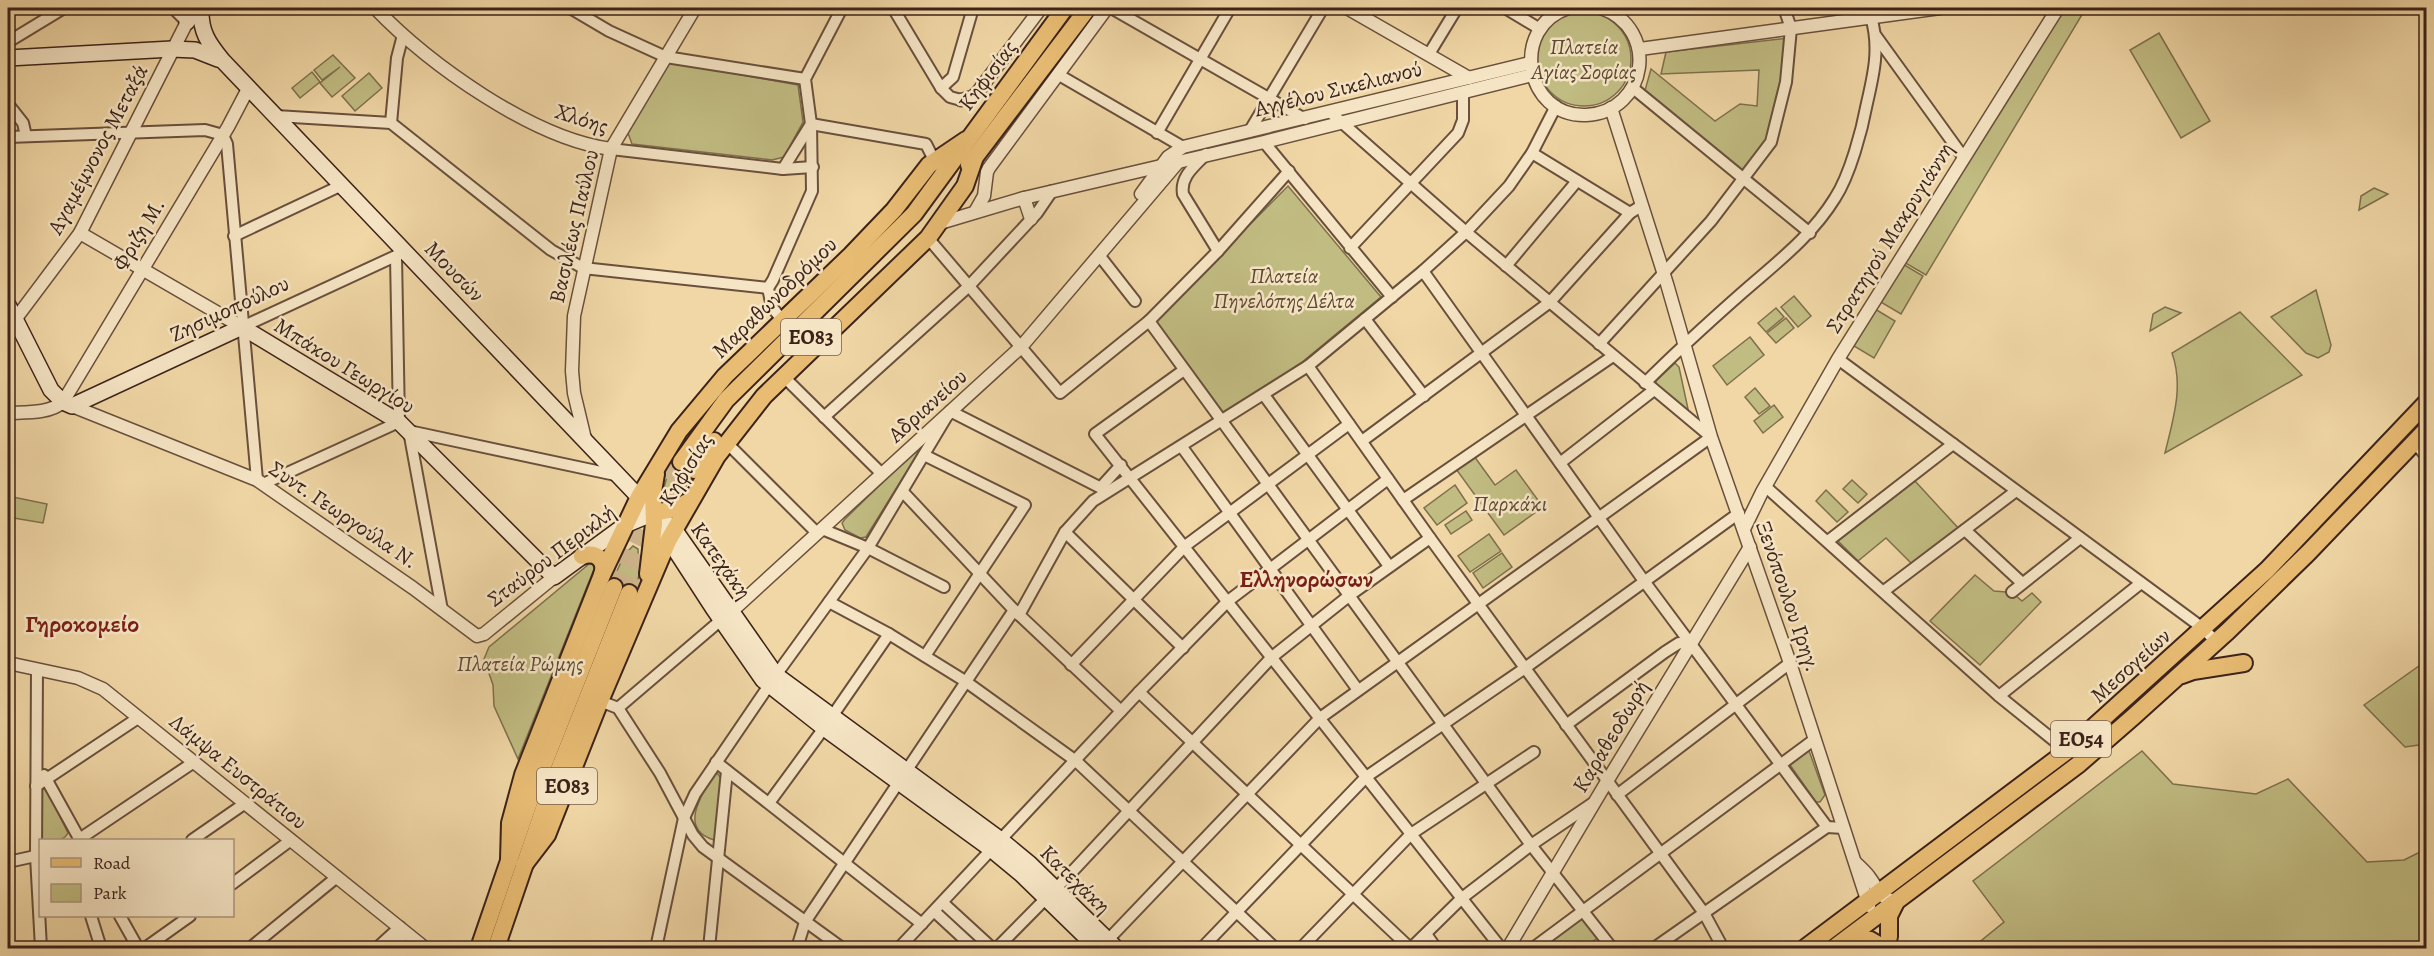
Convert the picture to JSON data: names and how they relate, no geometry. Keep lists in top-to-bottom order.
{
  "streets": {
    "main road": [
      "Κηφισίας",
      "Μουσών",
      "Μαραθωνοδρόμου",
      "Ζησιμοπούλου",
      "ΕΟ83",
      "Μπάκου Γεωργίου",
      "Σταύρου Περικλή",
      "Κατεχάκη",
      "Μεσογείων",
      "ΕΟ54"
    ],
    "street": [
      "Αγγέλου Σικελιανού",
      "Χλόης",
      "Αγαμέμνονος Μεταξά",
      "Βασιλέως Παύλου",
      "Φριζη Μ.",
      "Στρατηγού Μακρυγιάννη",
      "Αδριανείου",
      "Συντ. Γεωργούλα Ν.",
      "Ξενόπουλου Γρηγ.",
      "Καραθεοδωρή",
      "Λάμψα Ευστράτιου"
    ]
  },
  "crossings": [
    ["Κηφισίας", "Αγγέλου Σικελιανού"],
    ["Κηφισίας", "Μουσών"],
    ["Κηφισίας", "Μαραθωνοδρόμου"],
    ["Κηφισίας", "ΕΟ83"],
    ["Κηφισίας", "Σταύρου Περικλή"],
    ["Κηφισίας", "Κατεχάκη"],
    ["Αγγέλου Σικελιανού", "Αδριανείου"],
    ["Χλόης", "Βασιλέως Παύλου"],
    ["Αγαμέμνονος Μεταξά", "Μπάκου Γεωργίου"],
    ["Βασιλέως Παύλου", "Μουσών"],
    ["Φριζη Μ.", "Μουσών"],
    ["Φριζη Μ.", "Ζησιμοπούλου"],
    ["Φριζη Μ.", "Μπάκου Γεωργίου"],
    ["Φριζη Μ.", "Συντ. Γεωργούλα Ν."],
    ["Στρατηγού Μακρυγιάννη", "Ξενόπουλου Γρηγ."],
    ["Μουσών", "Ζησιμοπούλου"],
    ["Μουσών", "Σταύρου Περικλή"],
    ["Μουσών", "Κατεχάκη"],
    ["Μαραθωνοδρόμου", "ΕΟ83"],
    ["Ζησιμοπούλου", "Μπάκου Γεωργίου"],
    ["Ζησιμοπούλου", "Συντ. Γεωργούλα Ν."],
    ["Μπάκου Γεωργίου", "Σταύρου Περικλή"],
    ["Αδριανείου", "Κατεχάκη"],
    ["Συντ. Γεωργούλα Ν.", "Σταύρου Περικλή"],
    ["Σταύρου Περικλή", "Κατεχάκη"],
    ["Ξενόπουλου Γρηγ.", "Μεσογείων"],
    ["Ξενόπουλου Γρηγ.", "Καραθεοδωρή"]
  ],
  "districts": ["Ελληνορώσων", "Γηροκομείο"],
  "parks": [
    "Πλατεία Αγίας Σοφίας",
    "Πλατεία Πηνελόπης Δέλτα",
    "Παρκάκι",
    "Πλατεία Ρώμης"
  ],
  "legend": ["Road", "Park"]
}
